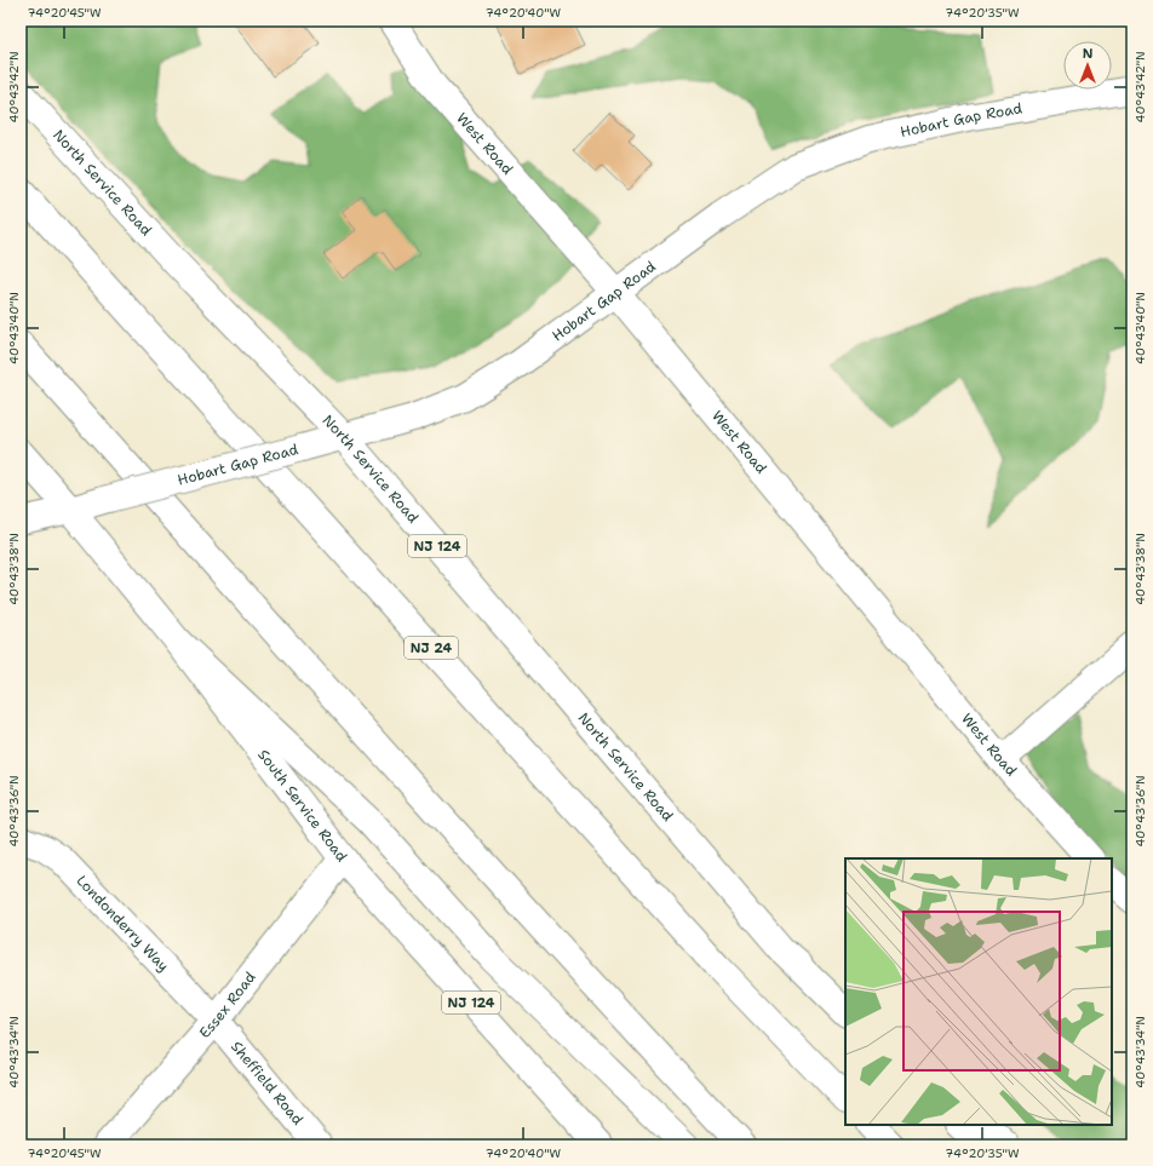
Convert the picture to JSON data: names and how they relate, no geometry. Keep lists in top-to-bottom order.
{
  "streets": {
    "main road": [
      "Hobart Gap Road",
      "West Road",
      "North Service Road",
      "NJ 124",
      "NJ 24",
      "South Service Road",
      "Londonderry Way",
      "Essex Road",
      "Sheffield Road"
    ]
  },
  "crossings": [
    ["Hobart Gap Road", "West Road"],
    ["Hobart Gap Road", "North Service Road"],
    ["Hobart Gap Road", "South Service Road"],
    ["South Service Road", "Essex Road"],
    ["Londonderry Way", "Essex Road"],
    ["Londonderry Way", "Sheffield Road"],
    ["Essex Road", "Sheffield Road"]
  ],
  "north": "top",
  "coordinates": [
    "74°20'45\"W",
    "74°20'40\"W",
    "74°20'35\"W",
    "40°43'42\"N",
    "40°43'40\"N",
    "40°43'38\"N",
    "40°43'36\"N",
    "40°43'34\"N"
  ]
}
